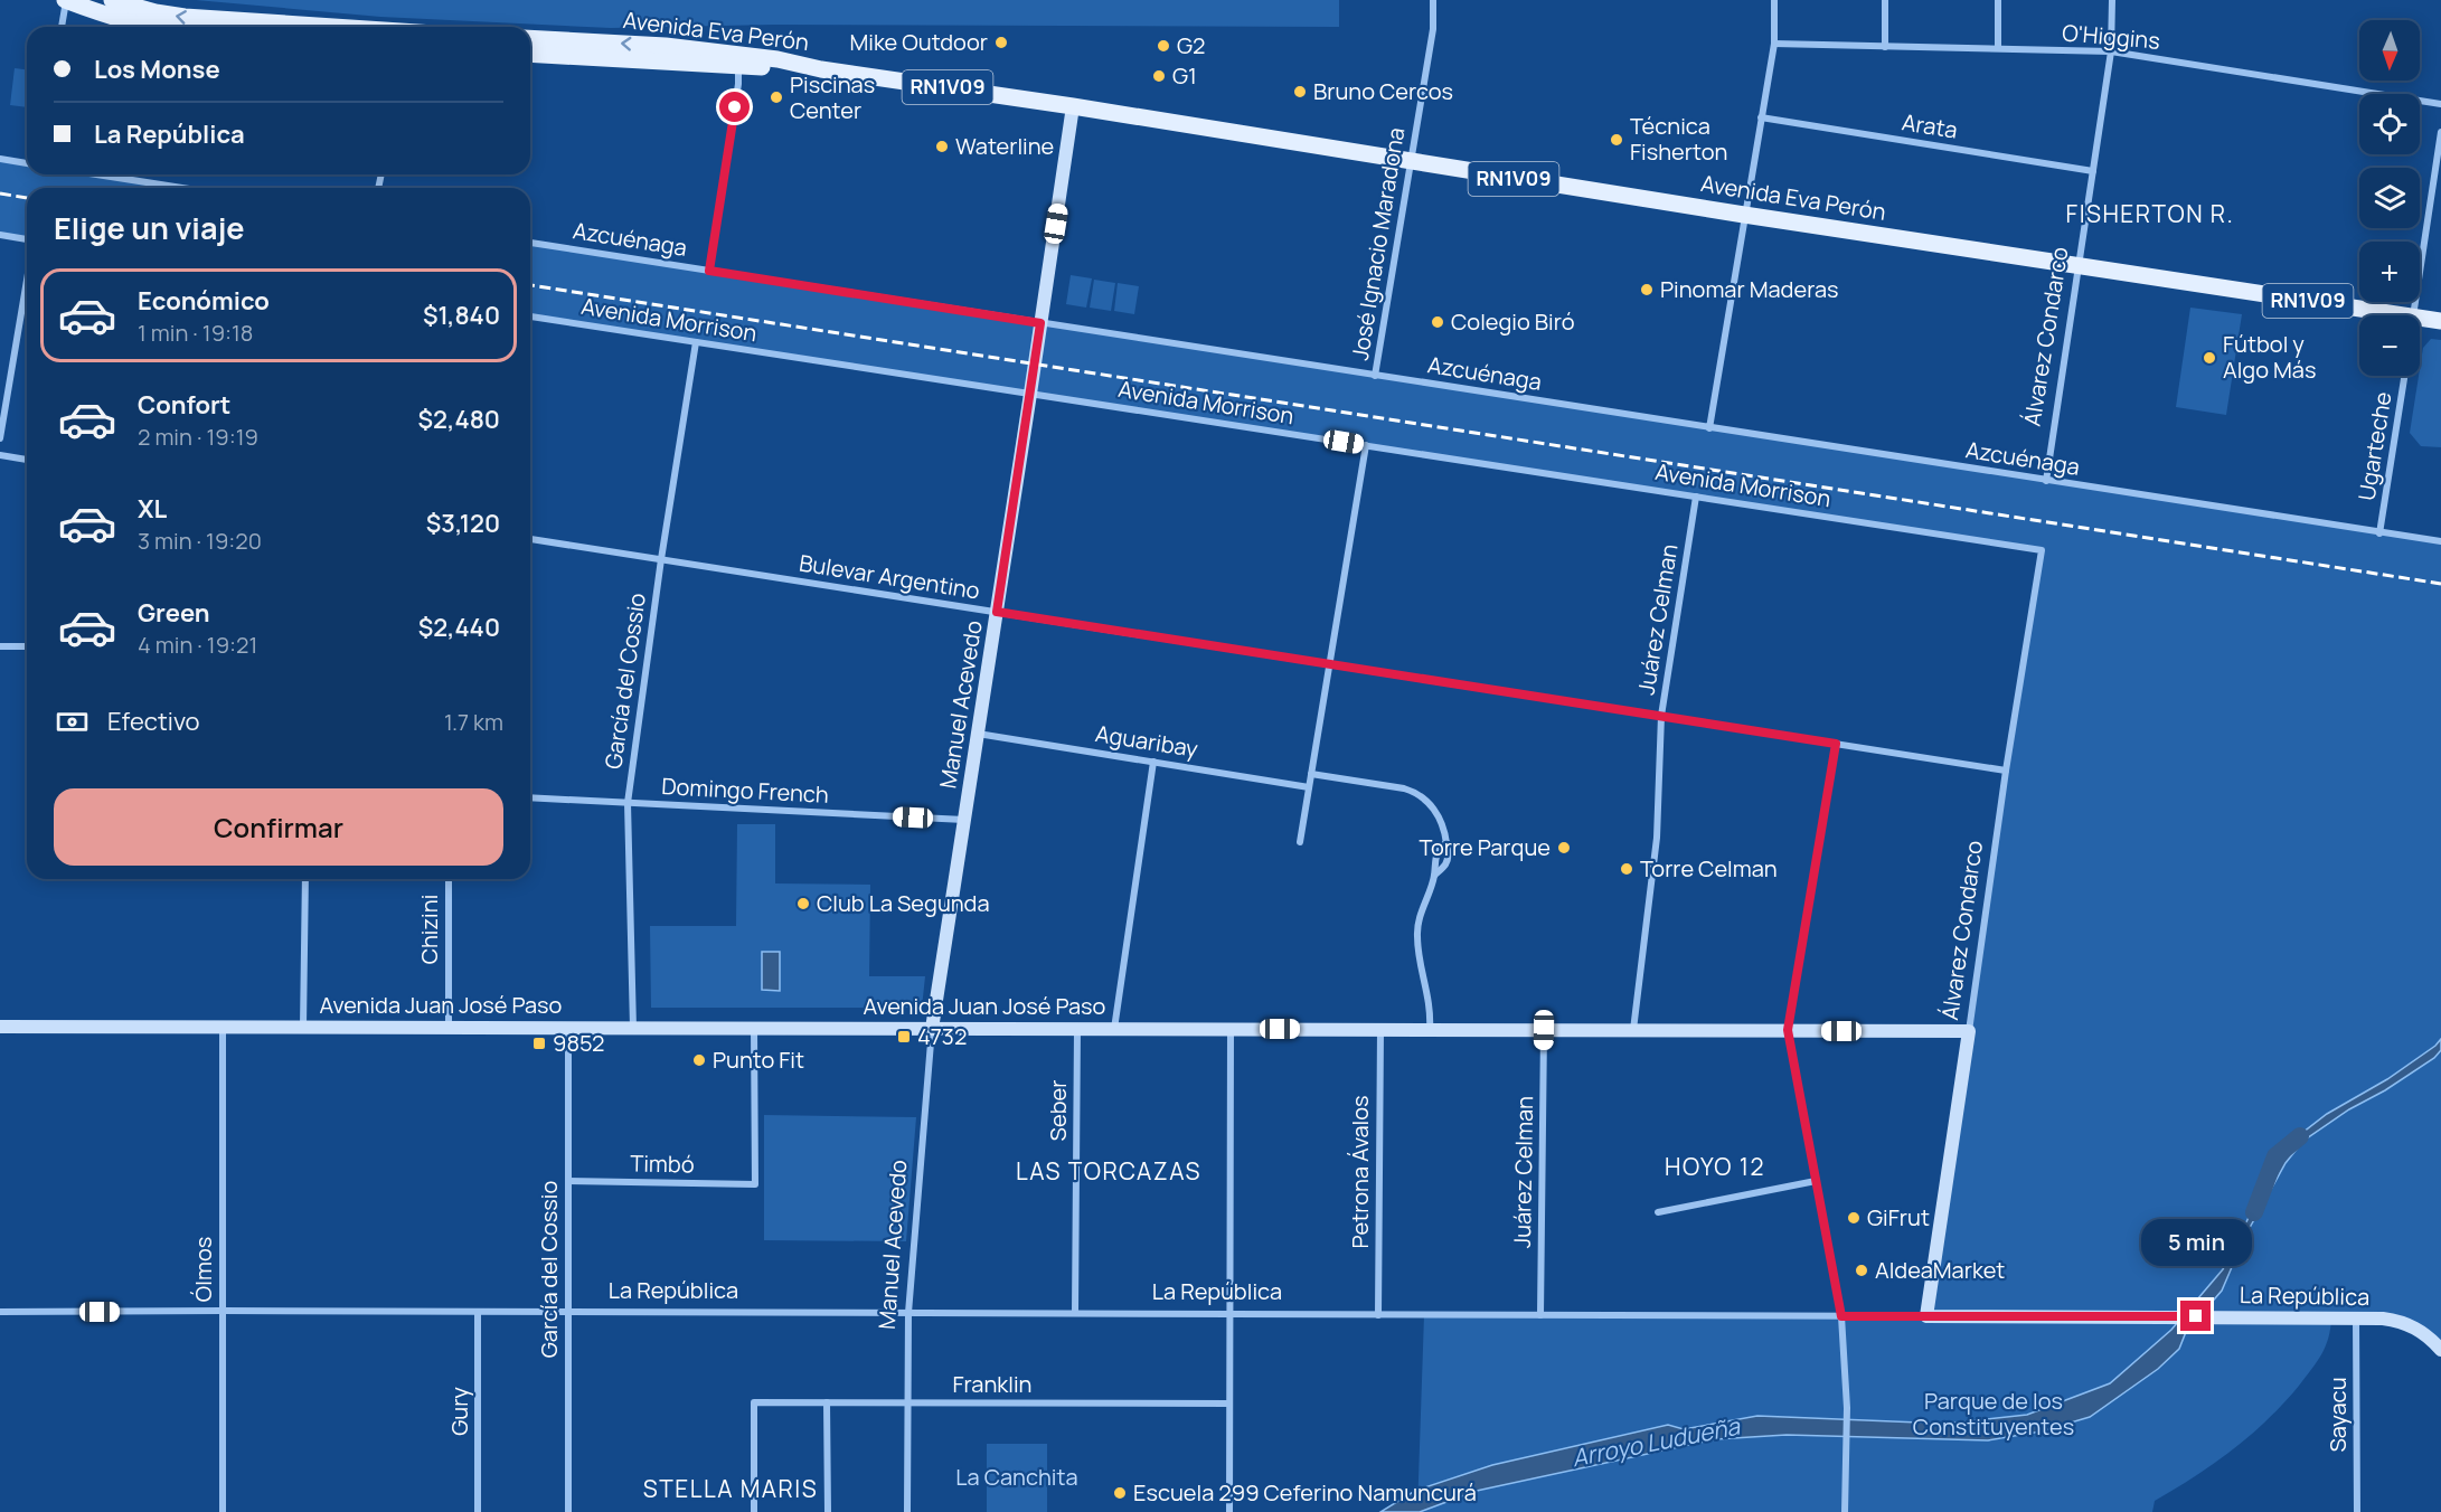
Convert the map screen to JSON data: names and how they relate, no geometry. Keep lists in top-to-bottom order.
{
  "streets": {
    "main road": [
      "Avenida Eva Perón",
      "RN1V09",
      "Álvarez Condarco",
      "Manuel Acevedo",
      "Avenida Juan José Paso",
      "La República"
    ],
    "street": [
      "O'Higgins",
      "Arata",
      "Azcuénaga",
      "José Ignacio Maradona",
      "Avenida Morrison",
      "Ugarteche",
      "Bulevar Argentino",
      "Juárez Celman",
      "García del Cossio",
      "Aguaribay",
      "Domingo French",
      "Chizini",
      "Seber",
      "Timbó",
      "Petrona Ávalos",
      "Ólmos",
      "Franklin",
      "Gury",
      "Sayacu"
    ]
  },
  "crossings": [
    ["Avenida Eva Perón", "José Ignacio Maradona"],
    ["Avenida Eva Perón", "Álvarez Condarco"],
    ["Avenida Eva Perón", "Manuel Acevedo"],
    ["O'Higgins", "Álvarez Condarco"],
    ["Arata", "Álvarez Condarco"],
    ["Azcuénaga", "José Ignacio Maradona"],
    ["Azcuénaga", "Álvarez Condarco"],
    ["Azcuénaga", "Ugarteche"],
    ["Azcuénaga", "Manuel Acevedo"],
    ["Avenida Morrison", "Álvarez Condarco"],
    ["Avenida Morrison", "Juárez Celman"],
    ["Avenida Morrison", "García del Cossio"],
    ["Avenida Morrison", "Manuel Acevedo"],
    ["Álvarez Condarco", "Bulevar Argentino"],
    ["Álvarez Condarco", "Avenida Juan José Paso"],
    ["Álvarez Condarco", "La República"],
    ["Bulevar Argentino", "Juárez Celman"],
    ["Bulevar Argentino", "García del Cossio"],
    ["Bulevar Argentino", "Manuel Acevedo"],
    ["Juárez Celman", "Avenida Juan José Paso"],
    ["Juárez Celman", "La República"],
    ["García del Cossio", "Domingo French"],
    ["García del Cossio", "Avenida Juan José Paso"],
    ["García del Cossio", "Timbó"],
    ["García del Cossio", "La República"],
    ["Manuel Acevedo", "Aguaribay"],
    ["Manuel Acevedo", "Domingo French"],
    ["Manuel Acevedo", "Avenida Juan José Paso"],
    ["Manuel Acevedo", "La República"],
    ["Manuel Acevedo", "Franklin"],
    ["Chizini", "Avenida Juan José Paso"],
    ["Avenida Juan José Paso", "Seber"],
    ["Avenida Juan José Paso", "Timbó"],
    ["Avenida Juan José Paso", "Petrona Ávalos"],
    ["Avenida Juan José Paso", "Ólmos"],
    ["Seber", "La República"],
    ["Petrona Ávalos", "La República"],
    ["Ólmos", "La República"],
    ["La República", "Gury"],
    ["La República", "Sayacu"]
  ],
  "districts": [
    "FISHERTON R.",
    "HOYO 12",
    "LAS TORCAZAS",
    "STELLA MARIS"
  ],
  "water": ["Arroyo Ludueña"],
  "parks": ["Parque de los Constituyentes", "La Canchita"],
  "places": {
    "other": [
      "Mike Outdoor",
      "G2",
      "G1",
      "Bruno Cercos",
      "Piscinas Center",
      "Técnica Fisherton",
      "Waterline",
      "Pinomar Maderas",
      "Colegio Biró",
      "Fútbol y Algo Más",
      "Torre Parque",
      "Torre Celman",
      "Club La Segunda",
      "Punto Fit",
      "GiFrut",
      "AldeaMarket",
      "Escuela 299 Ceferino Namuncurá"
    ],
    "transit": ["4732", "9852"]
  },
  "north": "bottom",
  "page": {
    "map_buttons": ["+", "−"],
    "banner": ["Los Monse", "La República"],
    "heading": "Elige un viaje",
    "list": [
      {
        "name": "Económico",
        "note": "1 min · 19:18",
        "value": "$1,840"
      },
      {
        "name": "Confort",
        "note": "2 min · 19:19",
        "value": "$2,480"
      },
      {
        "name": "XL",
        "note": "3 min · 19:20",
        "value": "$3,120"
      },
      {
        "name": "Green",
        "note": "4 min · 19:21",
        "value": "$2,440"
      }
    ],
    "pay": ["Efectivo", "1.7 km"],
    "buttons": "Confirmar",
    "bubble": "5 min"
  }
}
